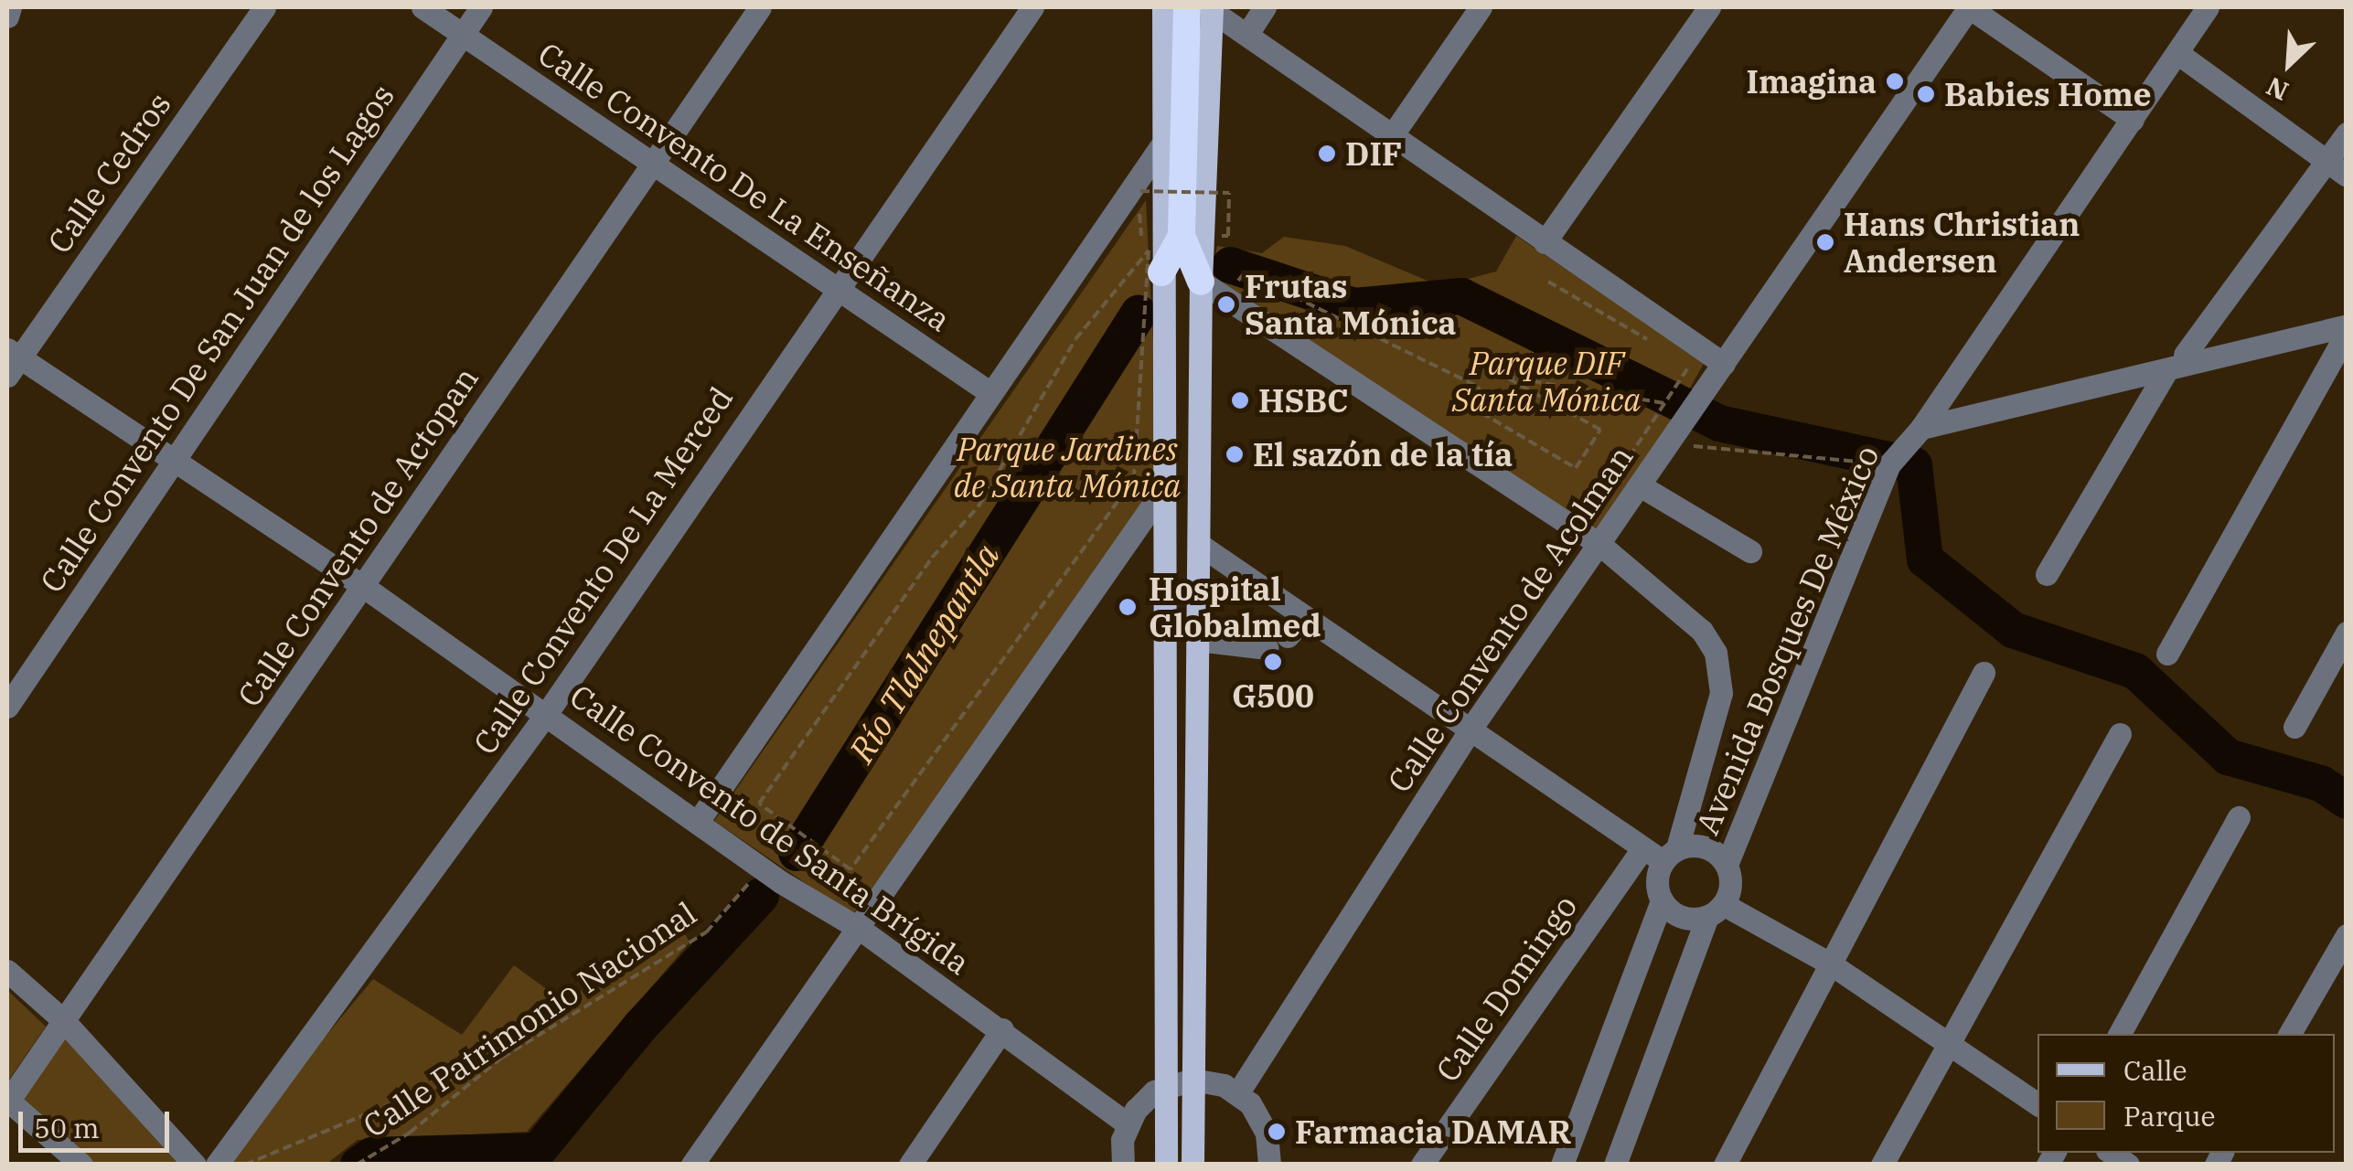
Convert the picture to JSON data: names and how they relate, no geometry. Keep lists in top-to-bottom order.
{
  "streets": {
    "street": [
      "Calle Cedros",
      "Calle Convento De La Enseñanza",
      "Calle Convento De San Juan de los Lagos",
      "Calle Convento de Actopan",
      "Calle Convento De La Merced",
      "Calle Convento de Acolman",
      "Avenida Bosques De México",
      "Calle Convento de Santa Brígida",
      "Calle Domingo"
    ],
    "path": ["Calle Patrimonio Nacional"]
  },
  "crossings": [
    ["Calle Cedros", "Calle Convento de Santa Brígida"],
    ["Calle Convento De La Enseñanza", "Calle Convento De San Juan de los Lagos"],
    ["Calle Convento De La Enseñanza", "Calle Convento de Actopan"],
    ["Calle Convento De La Enseñanza", "Calle Convento De La Merced"],
    ["Calle Convento De San Juan de los Lagos", "Calle Convento de Santa Brígida"],
    ["Calle Convento de Actopan", "Calle Convento de Santa Brígida"],
    ["Calle Convento De La Merced", "Calle Convento de Santa Brígida"],
    ["Calle Convento de Santa Brígida", "Calle Patrimonio Nacional"]
  ],
  "water": ["Río Tlalnepantla"],
  "parks": ["Parque DIF Santa Mónica", "Parque Jardines de Santa Mónica"],
  "places": [
    "Imagina",
    "Babies Home",
    "DIF",
    "Hans Christian Andersen",
    "Frutas Santa Mónica",
    "HSBC",
    "El sazón de la tía",
    "Hospital Globalmed",
    "G500",
    "Farmacia DAMAR"
  ],
  "legend": ["Calle", "Parque"],
  "scale_bar": "50 m",
  "north": "bottom left"
}
